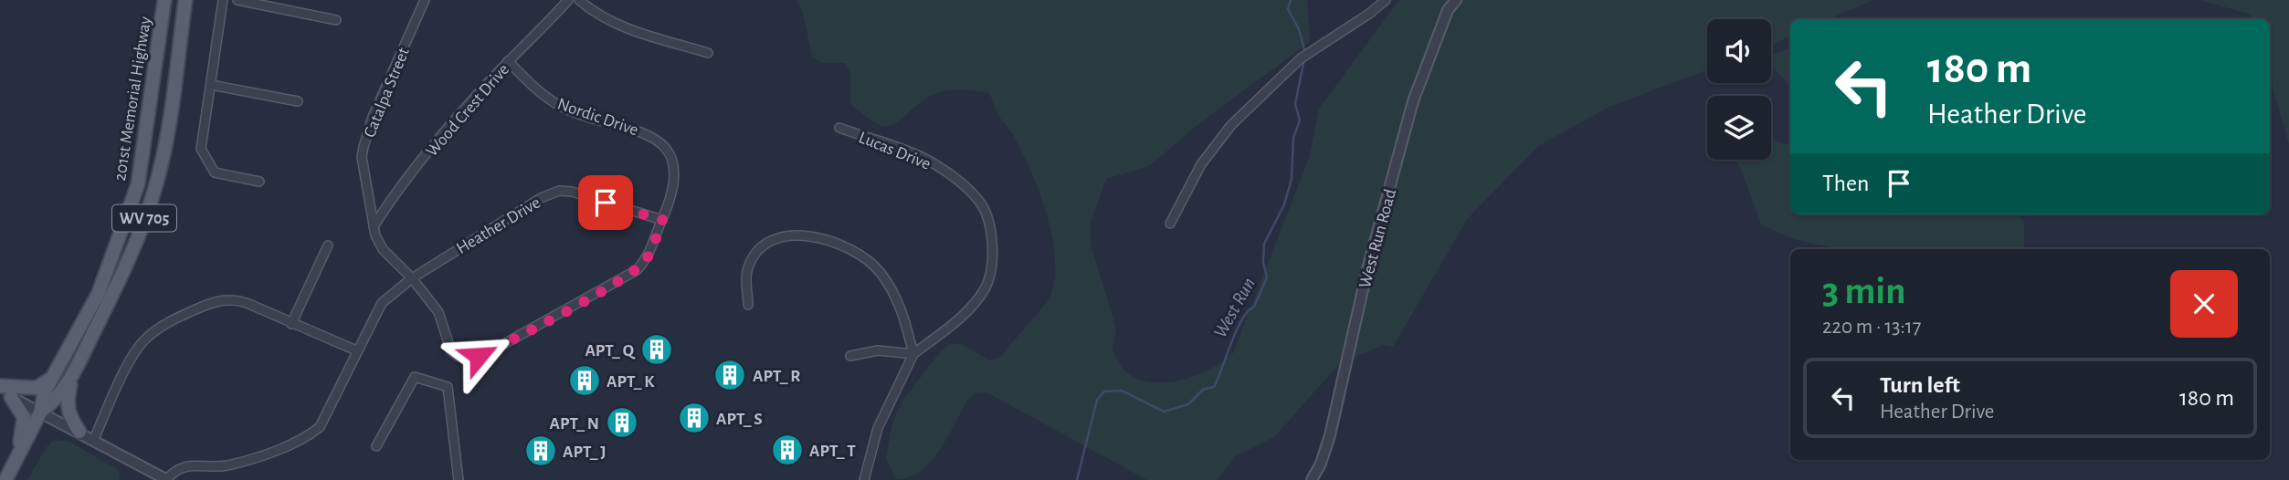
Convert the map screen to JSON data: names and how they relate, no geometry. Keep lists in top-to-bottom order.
{
  "streets": {
    "main road": ["201st Memorial Highway", "WV 705"],
    "street": [
      "Catalpa Street",
      "Wood Crest Drive",
      "Nordic Drive",
      "Lucas Drive",
      "Heather Drive",
      "West Run Road"
    ]
  },
  "crossings": [
    ["Catalpa Street", "Wood Crest Drive"],
    ["Catalpa Street", "Nordic Drive"],
    ["Wood Crest Drive", "Nordic Drive"],
    ["Nordic Drive", "Heather Drive"]
  ],
  "water": ["West Run"],
  "places": {
    "building": [
      "APT_ Q",
      "APT_ R",
      "APT_ K",
      "APT_ S",
      "APT_ N",
      "APT_ T",
      "APT_ J"
    ]
  },
  "page": {
    "turn": ["180 m", "Heather Drive"],
    "then": "Then",
    "heading": ["3 min", "220 m · 13:17"],
    "list": [
      {
        "name": "Turn left",
        "note": "Heather Drive",
        "value": "180 m"
      }
    ]
  }
}
